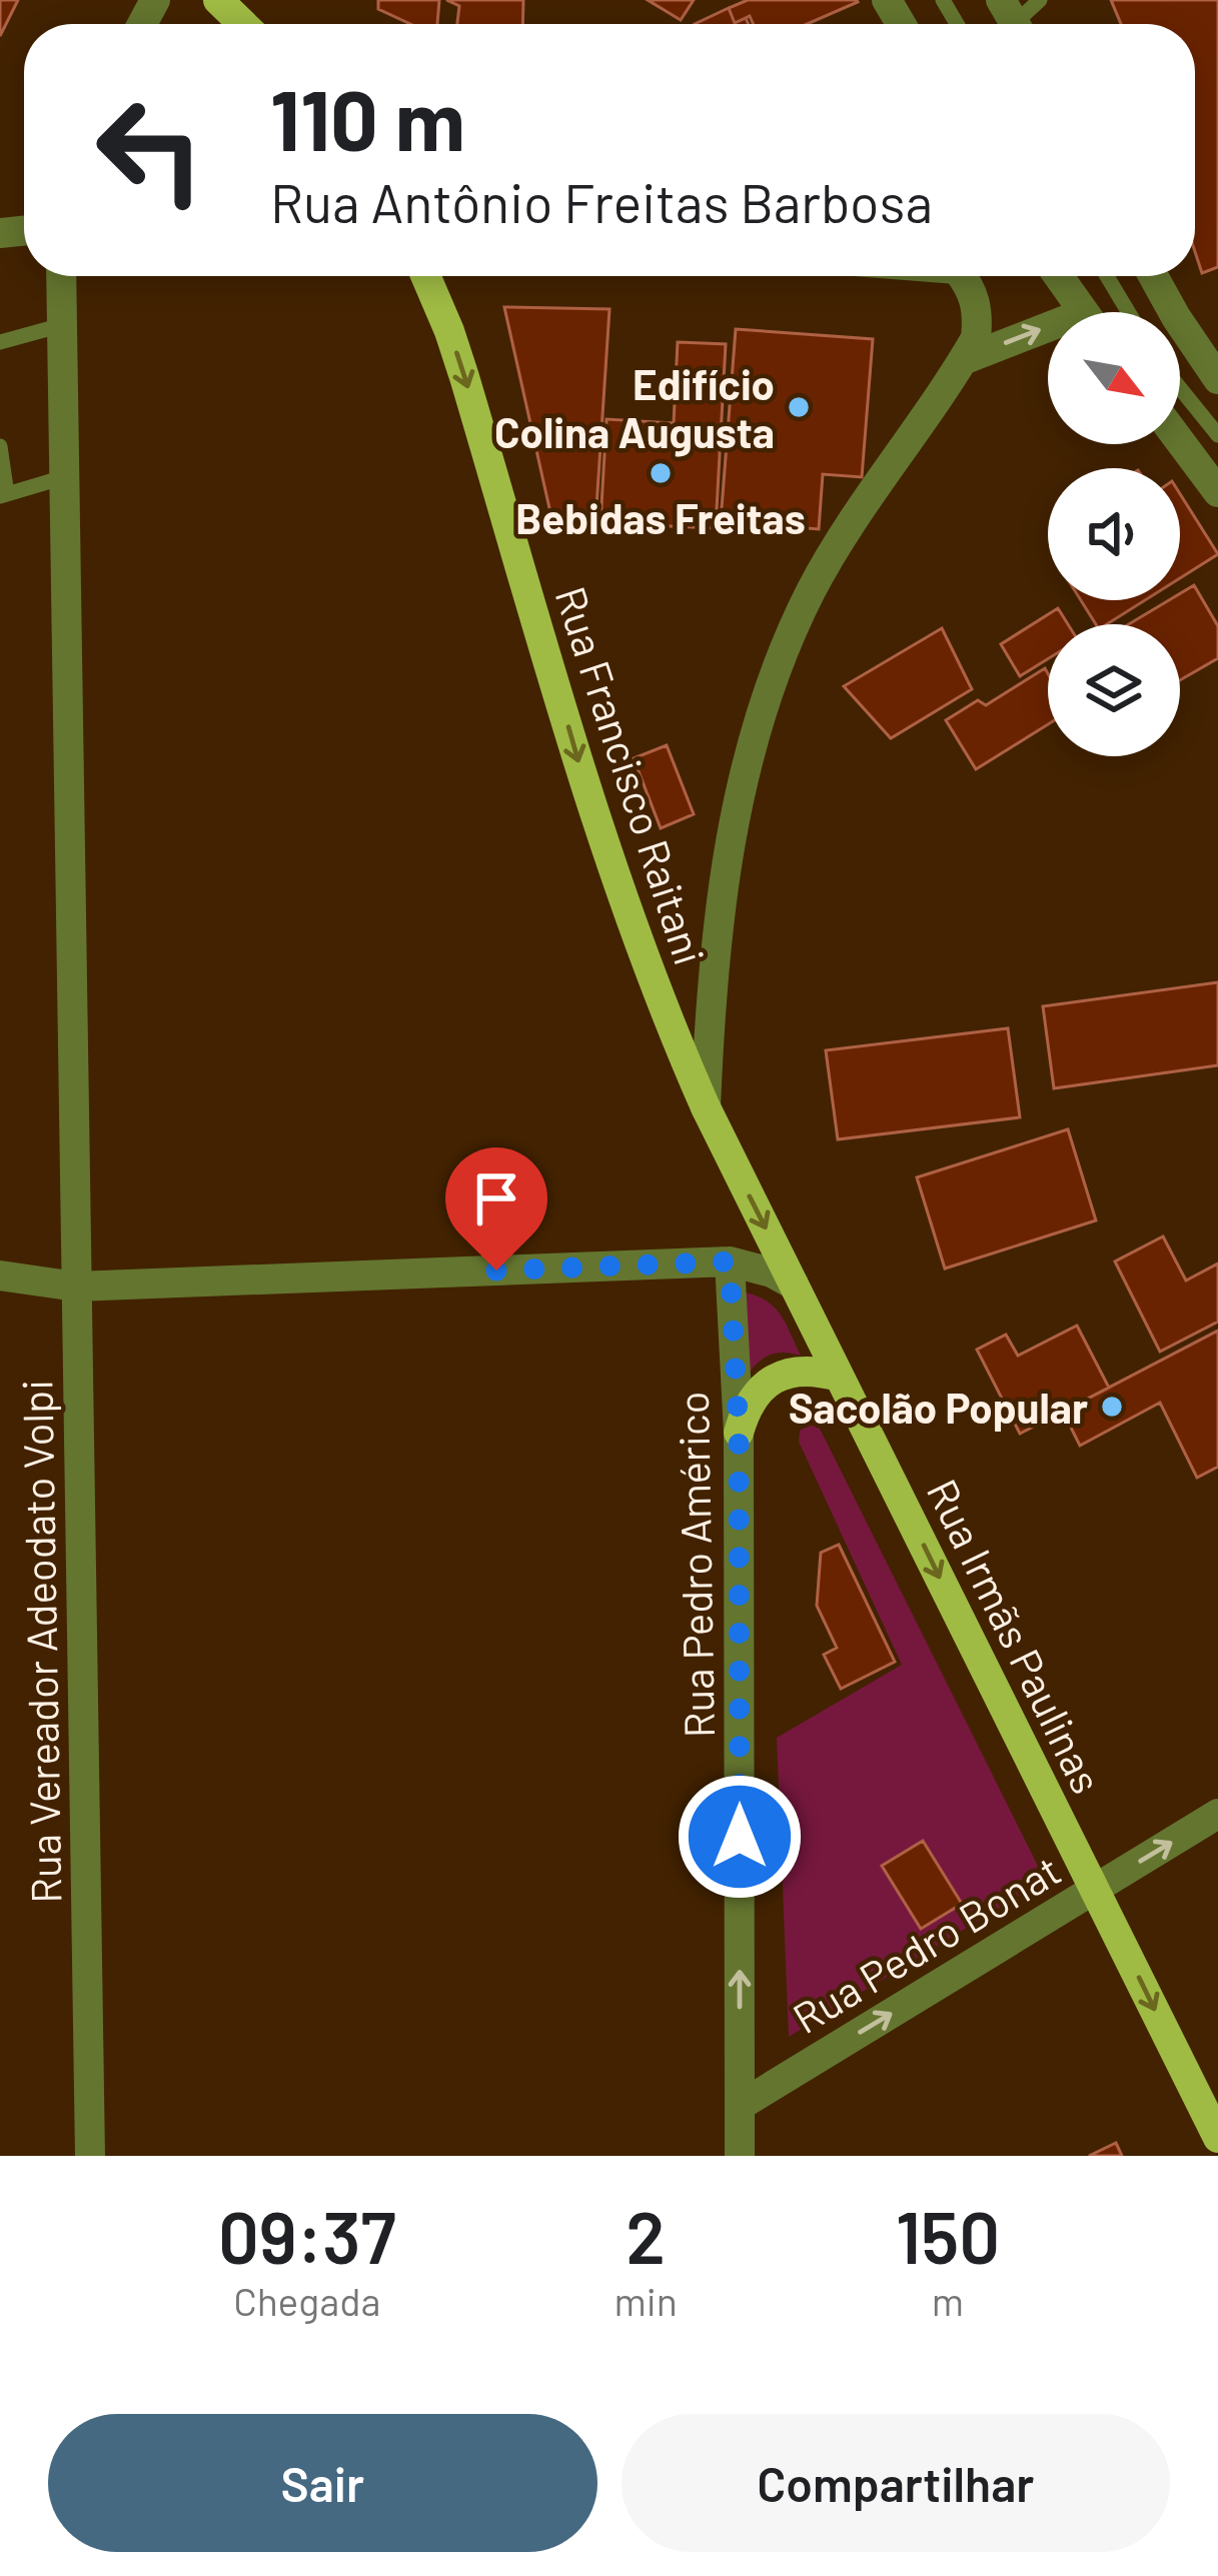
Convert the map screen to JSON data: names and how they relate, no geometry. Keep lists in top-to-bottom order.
{
  "streets": {
    "main road": ["Rua Francisco Raitani", "Rua Irmãs Paulinas"],
    "street": ["Rua Pedro Américo", "Rua Vereador Adeodato Volpi", "Rua Pedro Bonat"]
  },
  "crossings": [
    ["Rua Francisco Raitani", "Rua Irmãs Paulinas"],
    ["Rua Pedro Américo", "Rua Pedro Bonat"],
    ["Rua Irmãs Paulinas", "Rua Pedro Bonat"]
  ],
  "one_way": [
    "Rua Francisco Raitani",
    "Rua Pedro Américo",
    "Rua Irmãs Paulinas",
    "Rua Pedro Bonat"
  ],
  "places": ["Edifício Colina Augusta", "Bebidas Freitas", "Sacolão Popular"],
  "north": "bottom right",
  "page": {
    "turn": ["110 m", "Rua Antônio Freitas Barbosa"],
    "eta": [
      "09:37",
      "Chegada",
      "2",
      "min",
      "150",
      "m"
    ],
    "buttons": ["Sair", "Compartilhar"]
  }
}
